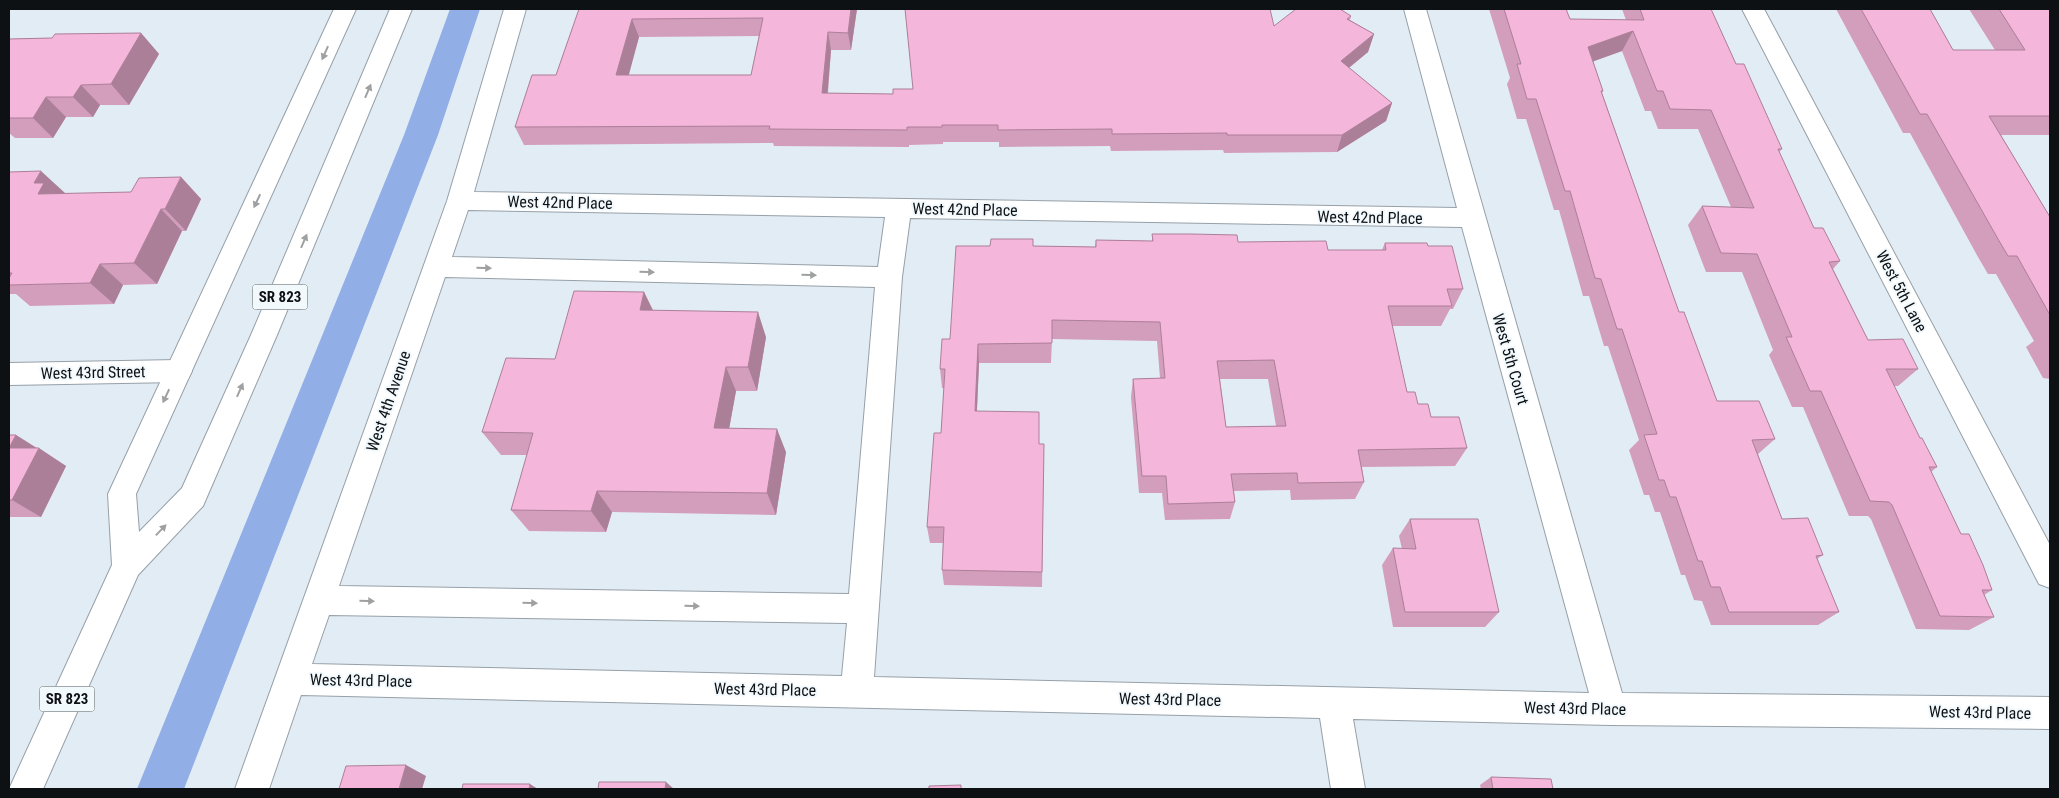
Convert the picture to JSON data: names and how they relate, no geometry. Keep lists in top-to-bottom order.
{
  "streets": {
    "street": [
      "West 42nd Place",
      "West 5th Lane",
      "SR 823",
      "West 5th Court",
      "West 43rd Street",
      "West 4th Avenue",
      "West 43rd Place"
    ]
  },
  "crossings": [
    ["West 42nd Place", "West 5th Court"],
    ["West 42nd Place", "West 4th Avenue"],
    ["SR 823", "West 43rd Street"],
    ["West 5th Court", "West 43rd Place"],
    ["West 4th Avenue", "West 43rd Place"]
  ]
}
